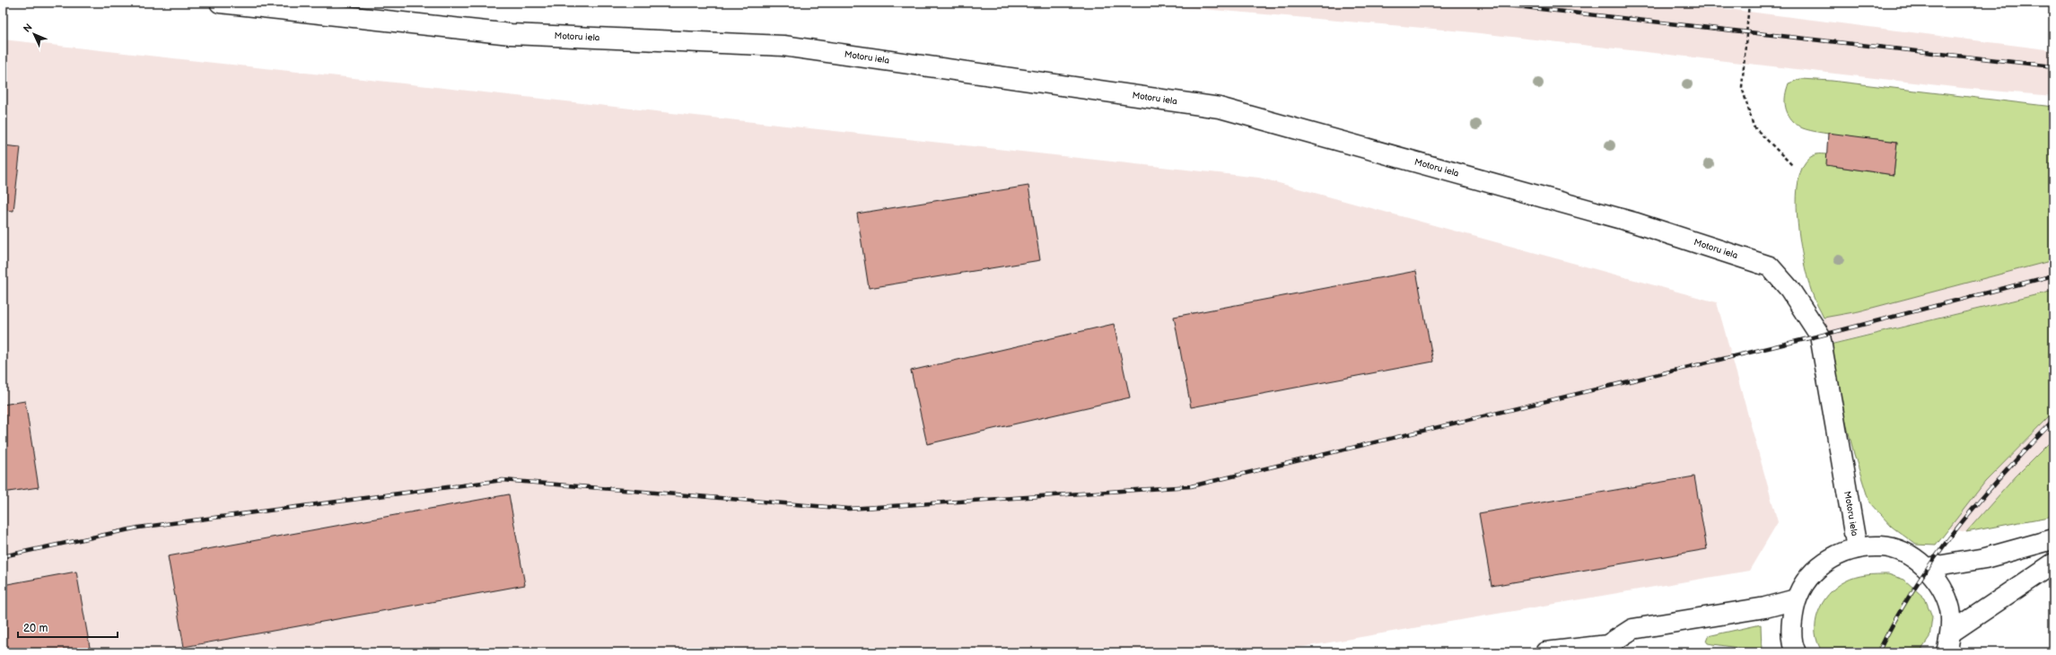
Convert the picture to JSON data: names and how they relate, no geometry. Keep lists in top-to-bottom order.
{
  "streets": {
    "street": ["Motoru iela"]
  },
  "scale_bar": "20 m",
  "north": "top left"
}
